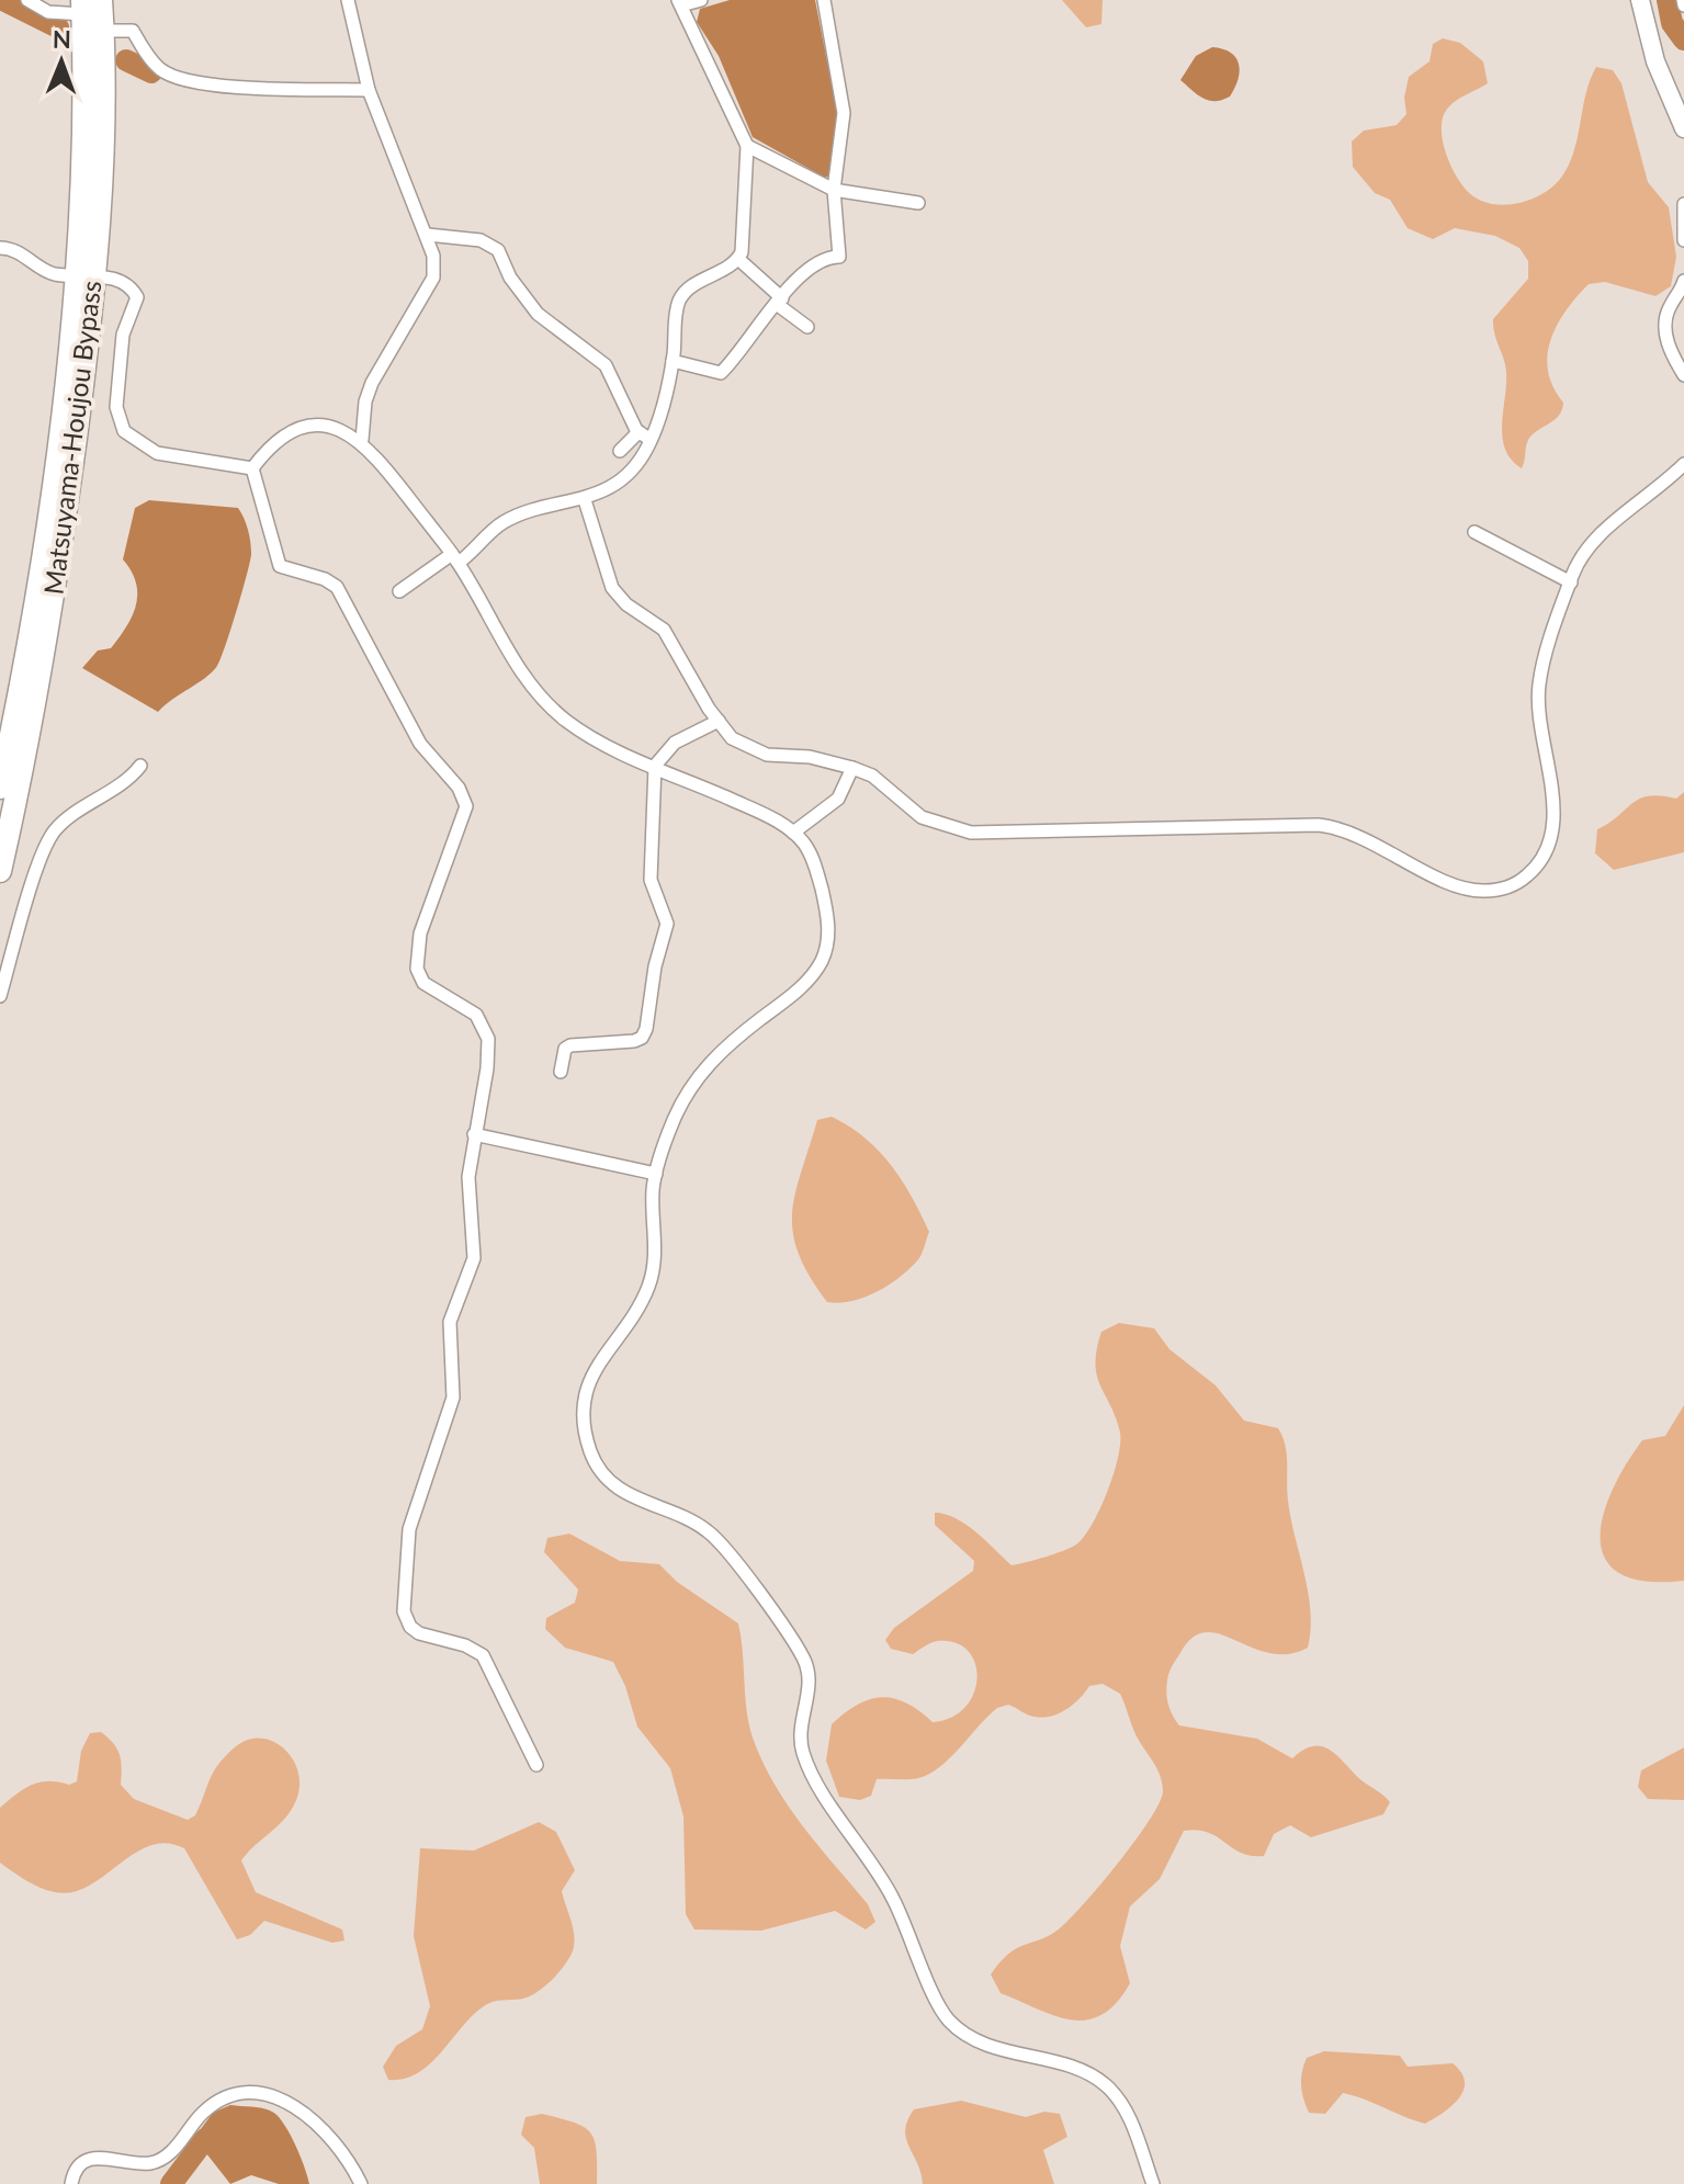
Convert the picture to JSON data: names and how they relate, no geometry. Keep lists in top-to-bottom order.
{
  "streets": {
    "highway": ["Matsuyama-Houjou Bypass"]
  },
  "north": "top"
}
